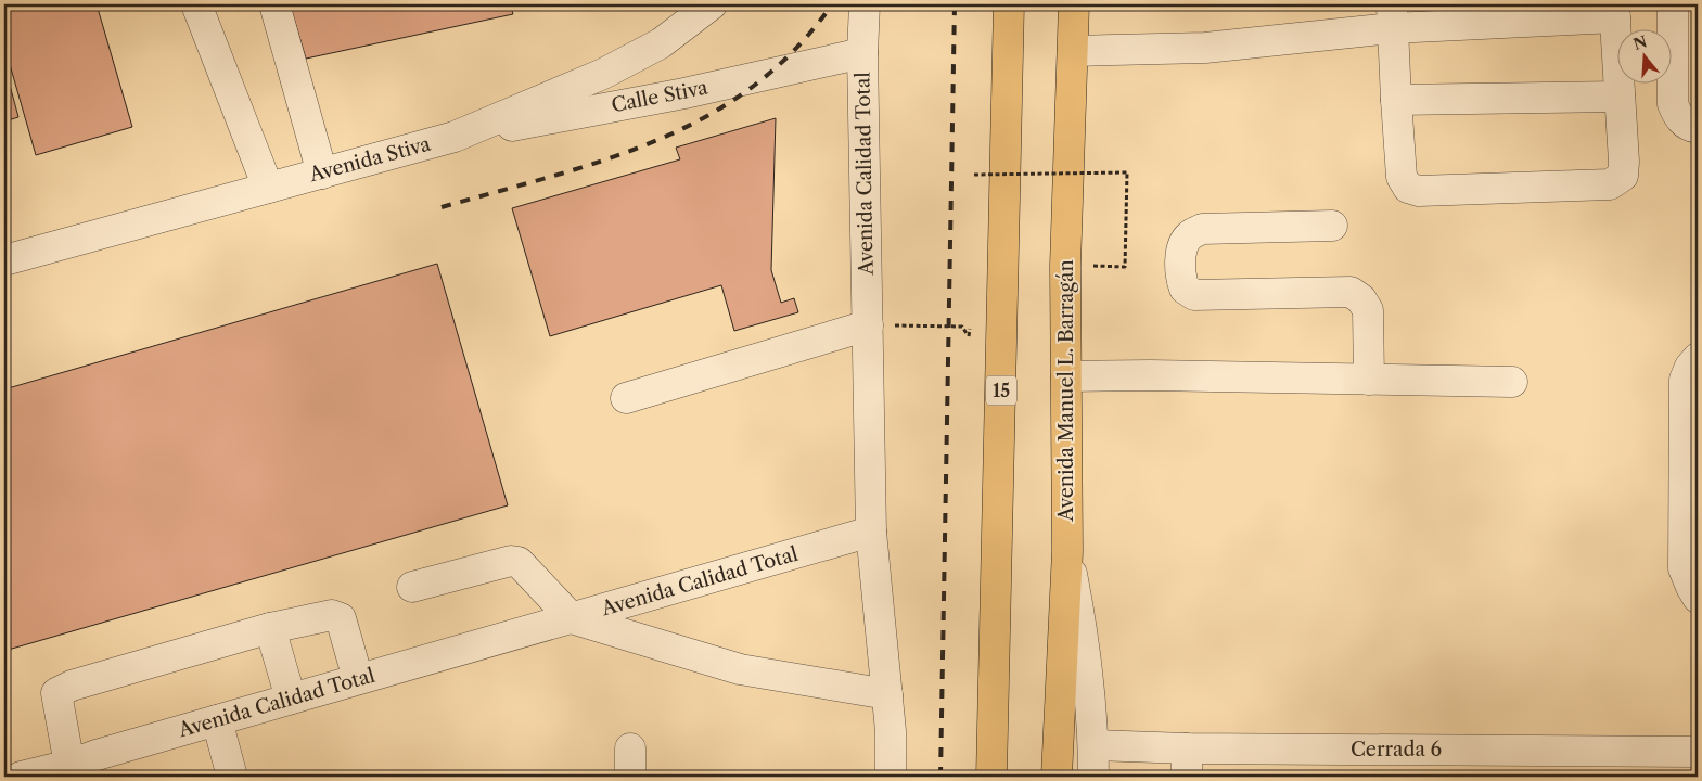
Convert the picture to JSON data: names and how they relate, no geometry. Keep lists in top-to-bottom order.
{
  "streets": {
    "highway": ["15", "Avenida Manuel L. Barragán"],
    "street": [
      "Calle Stiva",
      "Avenida Stiva",
      "Avenida Calidad Total",
      "Cerrada 6"
    ]
  },
  "crossings": [
    ["Calle Stiva", "Avenida Stiva"],
    ["Calle Stiva", "Avenida Calidad Total"]
  ],
  "north": "top"
}
